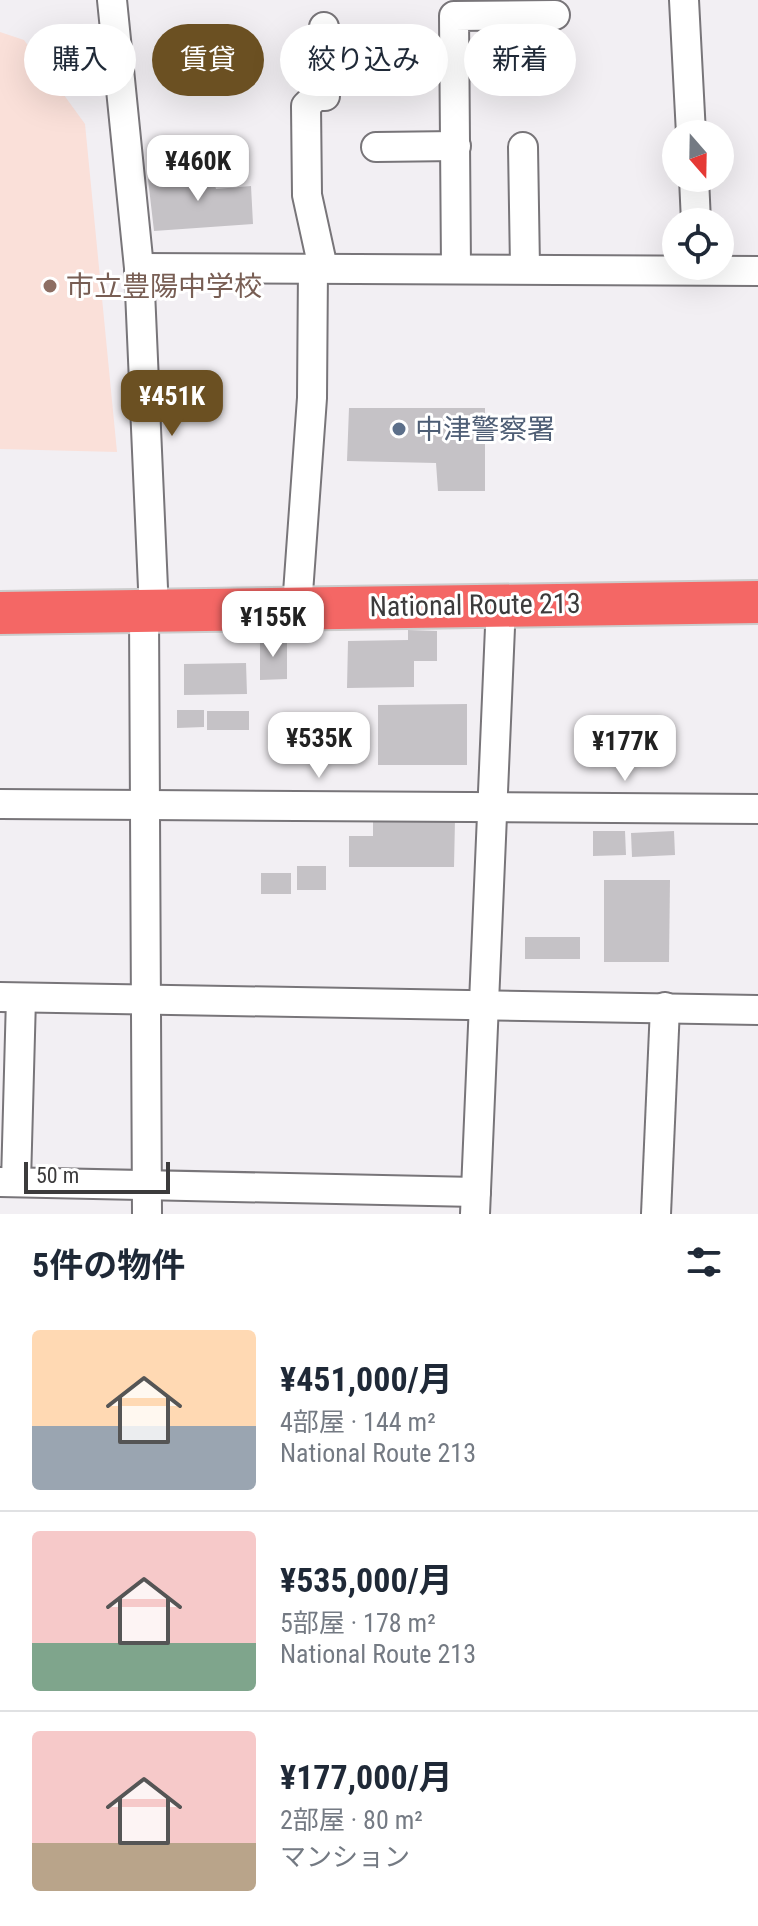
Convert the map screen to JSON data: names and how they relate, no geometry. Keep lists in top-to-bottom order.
{
  "streets": {
    "highway": ["National Route 213"]
  },
  "places": ["市立豊陽中学校", "中津警察署"],
  "scale_bar": "50 m",
  "north": "bottom",
  "page": {
    "chip": [
      "購入",
      "賃貸",
      "絞り込み",
      "新着"
    ],
    "price": [
      "¥460K",
      "¥451K",
      "¥155K",
      "¥535K",
      "¥177K"
    ],
    "scale": "50 m",
    "heading": "5件の物件",
    "list": [
      {
        "name": "¥451,000/月",
        "note": "4部屋 · 144 m² · National Route 213"
      },
      {
        "name": "¥535,000/月",
        "note": "5部屋 · 178 m² · National Route 213"
      },
      {
        "name": "¥177,000/月",
        "note": "2部屋 · 80 m² · マンション"
      }
    ]
  }
}
